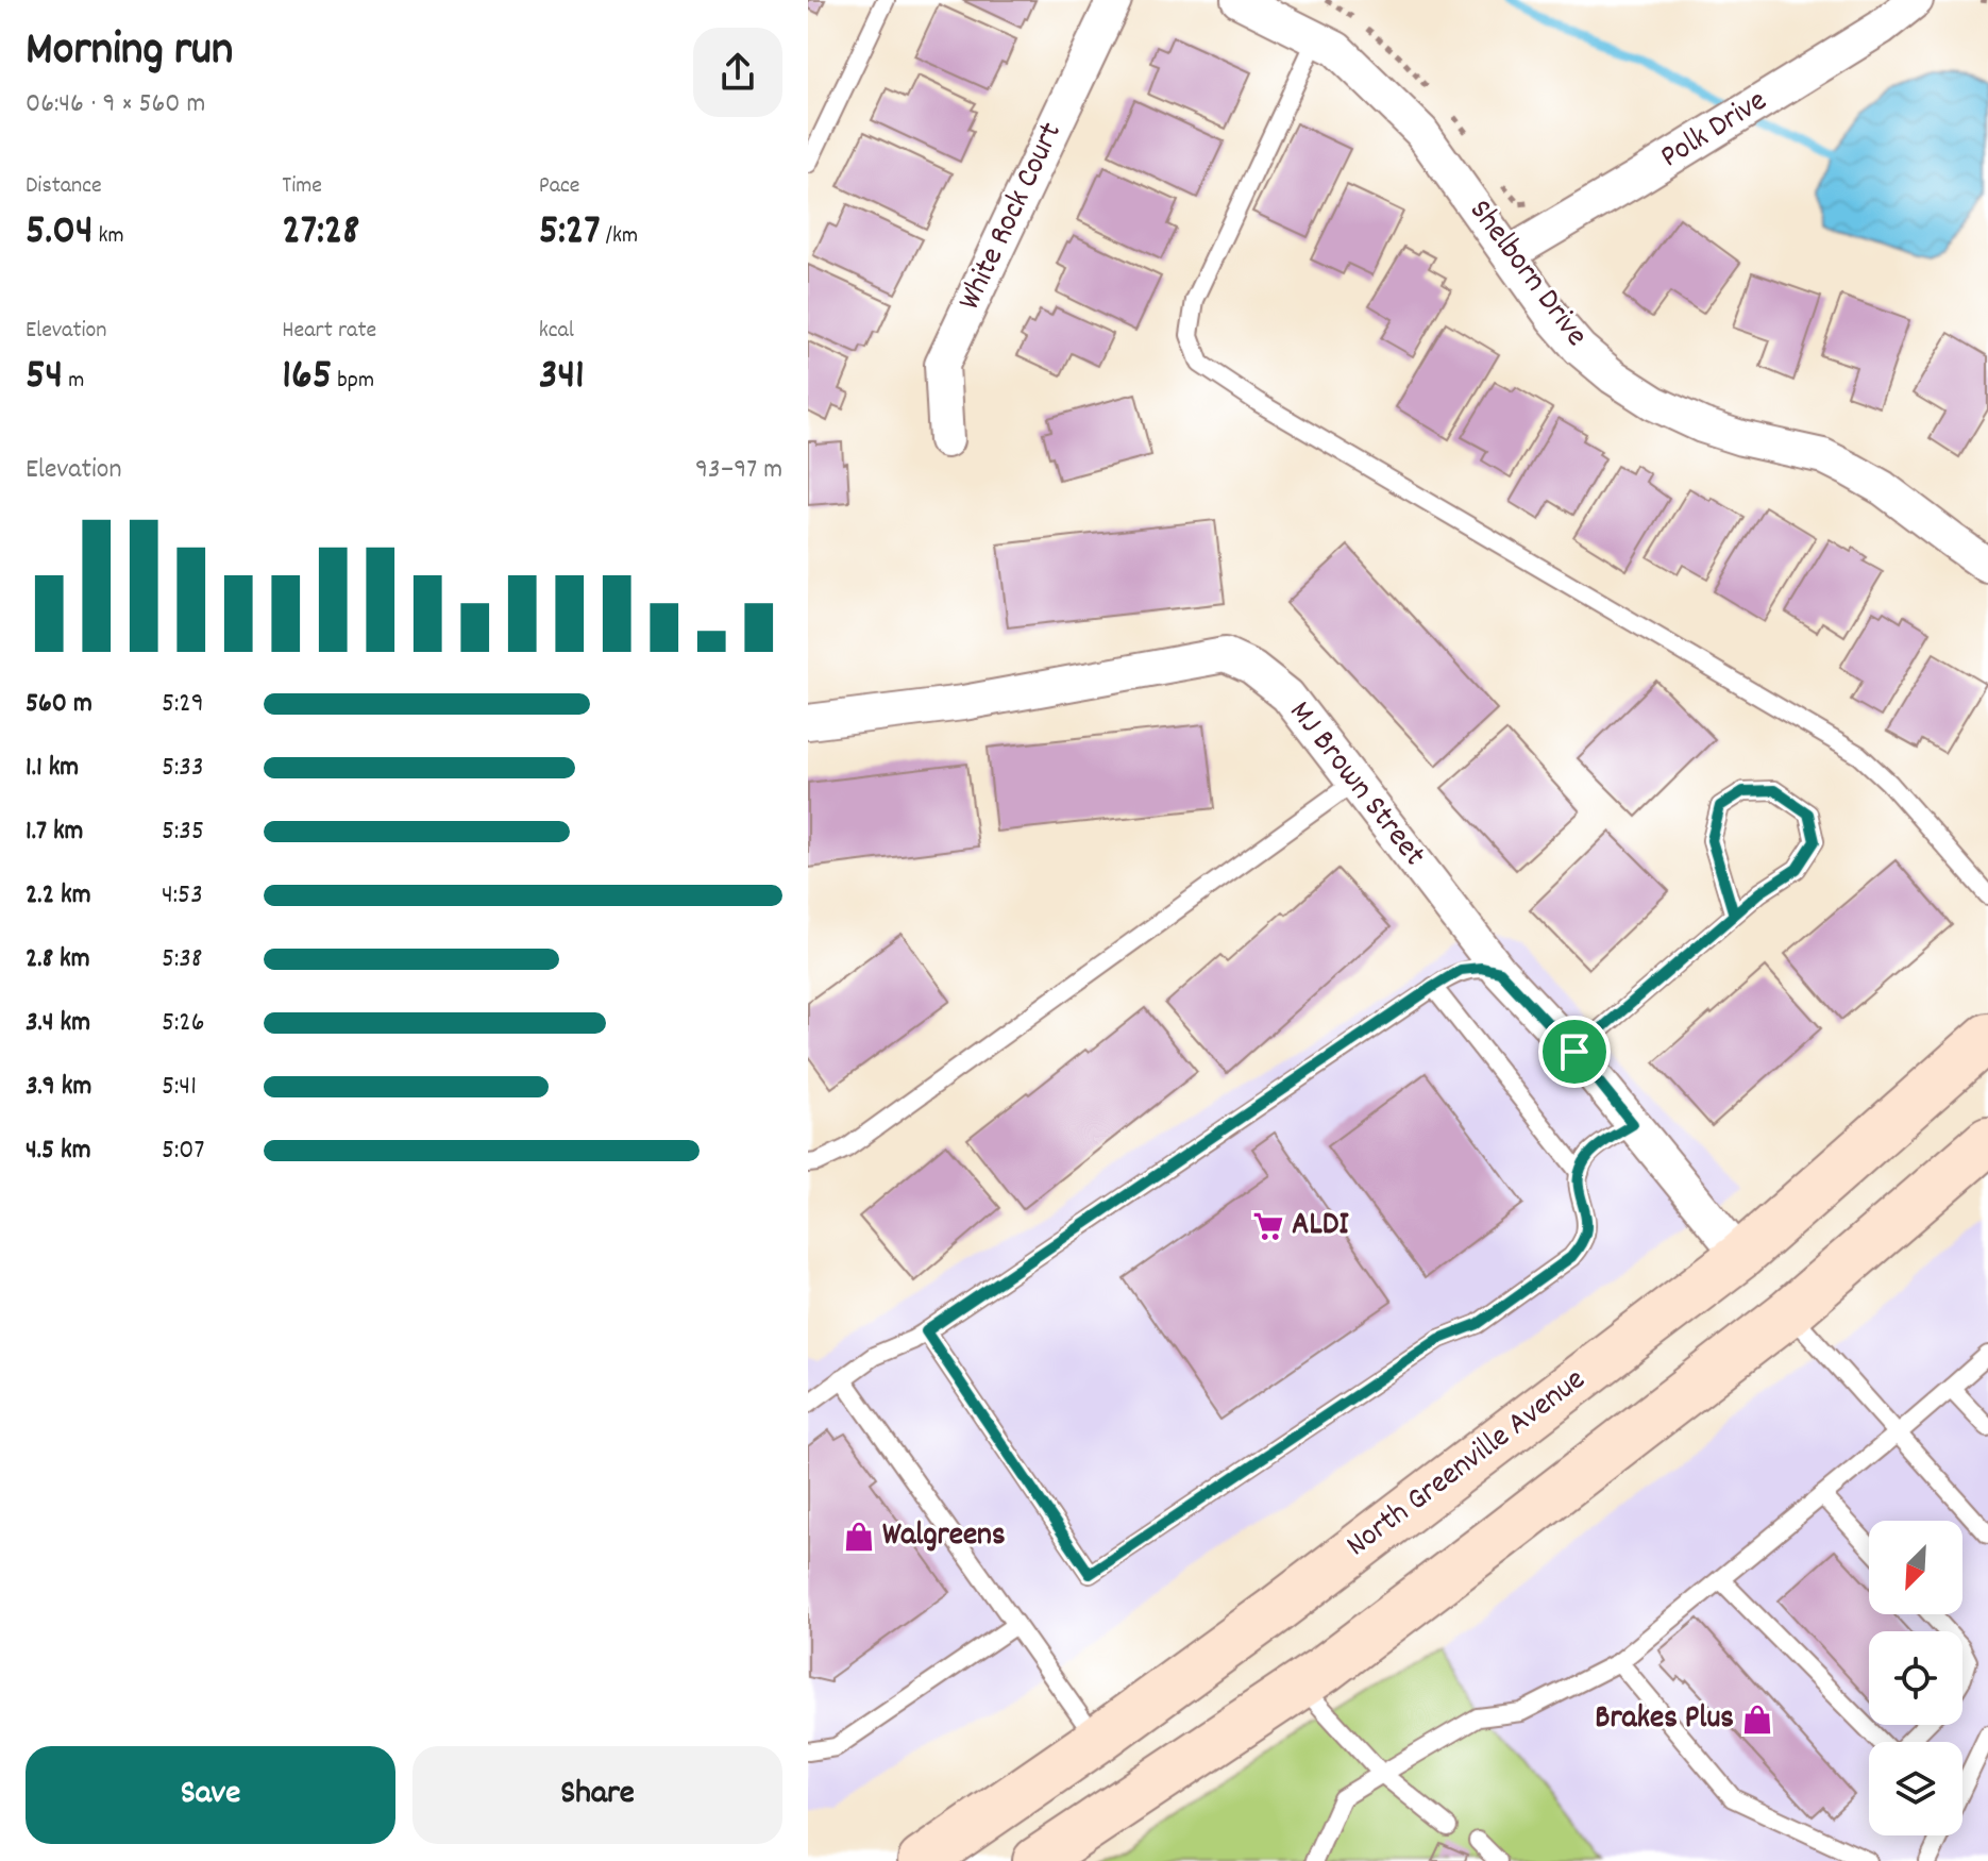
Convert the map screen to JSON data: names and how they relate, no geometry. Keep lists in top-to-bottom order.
{
  "streets": {
    "main road": ["North Greenville Avenue"],
    "street": [
      "Polk Drive",
      "White Rock Court",
      "Shelborn Drive",
      "MJ Brown Street"
    ]
  },
  "crossings": [
    ["Polk Drive", "Shelborn Drive"],
    ["MJ Brown Street", "North Greenville Avenue"]
  ],
  "places": {
    "supermarket": ["ALDI"],
    "shop": ["Walgreens", "Brakes Plus"]
  },
  "north": "bottom left",
  "page": {
    "heading": ["Morning run", "06:46 · 9 × 560 m"],
    "stats": [
      ["Distance", "5.04 km"],
      ["Time", "27:28"],
      ["Pace", "5:27 /km"],
      ["Elevation", "54 m"],
      ["Heart rate", "165 bpm"],
      ["kcal", "341"]
    ],
    "chart": ["Elevation", "93–97 m"],
    "list": [
      {
        "name": "560 m",
        "note": "5:29"
      },
      {
        "name": "1.1 km",
        "note": "5:33"
      },
      {
        "name": "1.7 km",
        "note": "5:35"
      },
      {
        "name": "2.2 km",
        "note": "4:53"
      },
      {
        "name": "2.8 km",
        "note": "5:38"
      },
      {
        "name": "3.4 km",
        "note": "5:26"
      },
      {
        "name": "3.9 km",
        "note": "5:41"
      },
      {
        "name": "4.5 km",
        "note": "5:07"
      }
    ],
    "buttons": ["Save", "Share"]
  }
}
